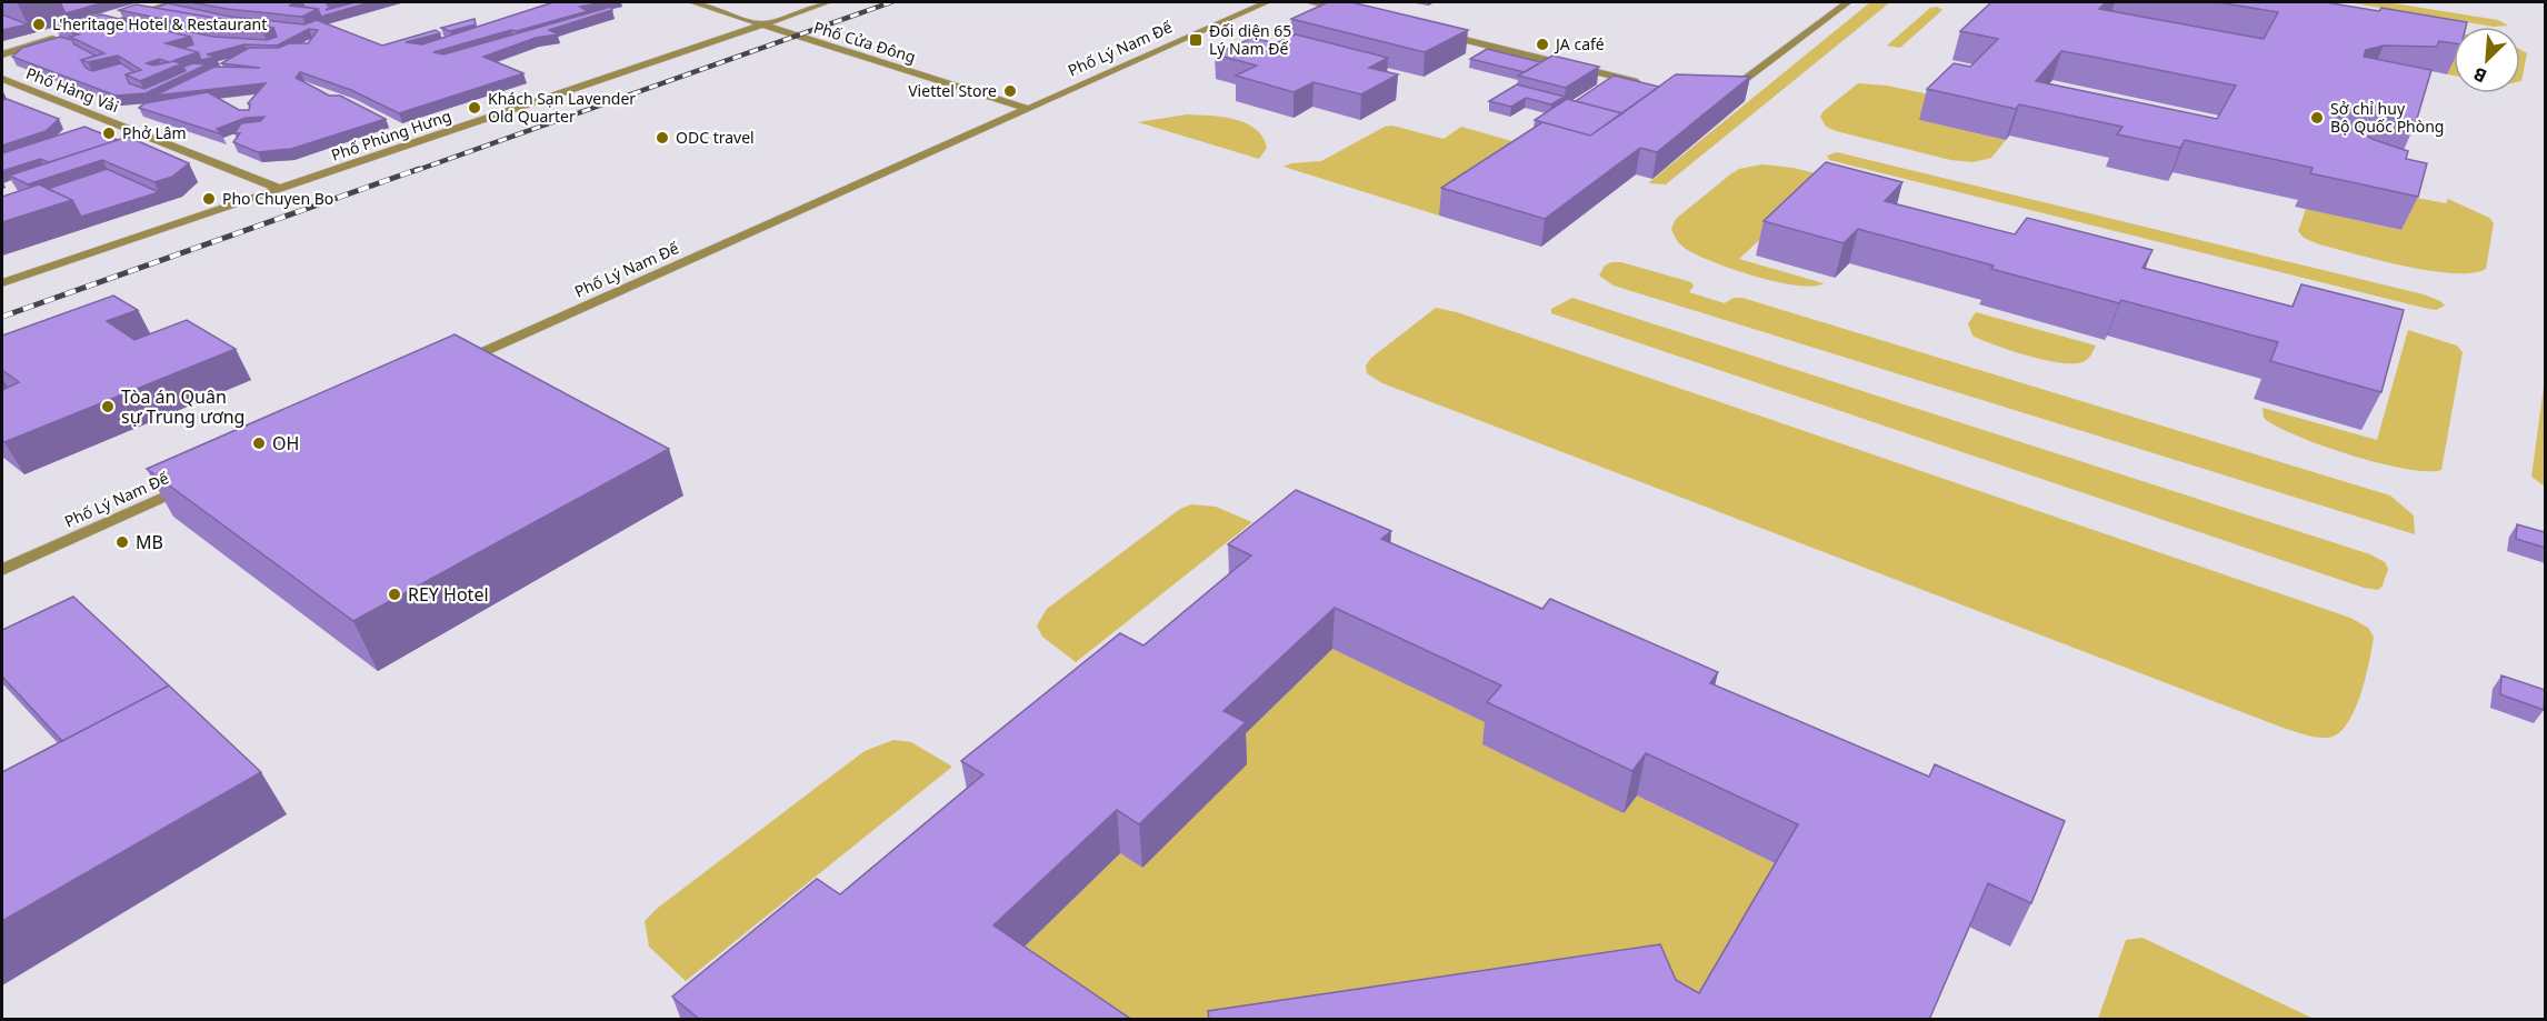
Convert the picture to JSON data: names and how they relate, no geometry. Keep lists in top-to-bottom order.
{
  "streets": {
    "street": [
      "Phố Cửa Đông",
      "Phố Lý Nam Đế",
      "Phố Hàng Vải",
      "Phố Phùng Hưng"
    ]
  },
  "crossings": [
    ["Phố Cửa Đông", "Phố Lý Nam Đế"],
    ["Phố Cửa Đông", "Phố Phùng Hưng"],
    ["Phố Hàng Vải", "Phố Phùng Hưng"]
  ],
  "places": {
    "other": [
      "L'heritage Hotel & Restaurant",
      "JA café",
      "Viettel Store",
      "Khách Sạn Lavender Old Quarter",
      "Sở chỉ huy Bộ Quốc Phòng",
      "Phở Lâm",
      "ODC travel",
      "Pho Chuyen Bo",
      "Tòa án Quân sự Trung ương",
      "OH",
      "MB",
      "REY Hotel"
    ],
    "transit": ["Đối diện 65 Lý Nam Đế"]
  },
  "north": "bottom left"
}
